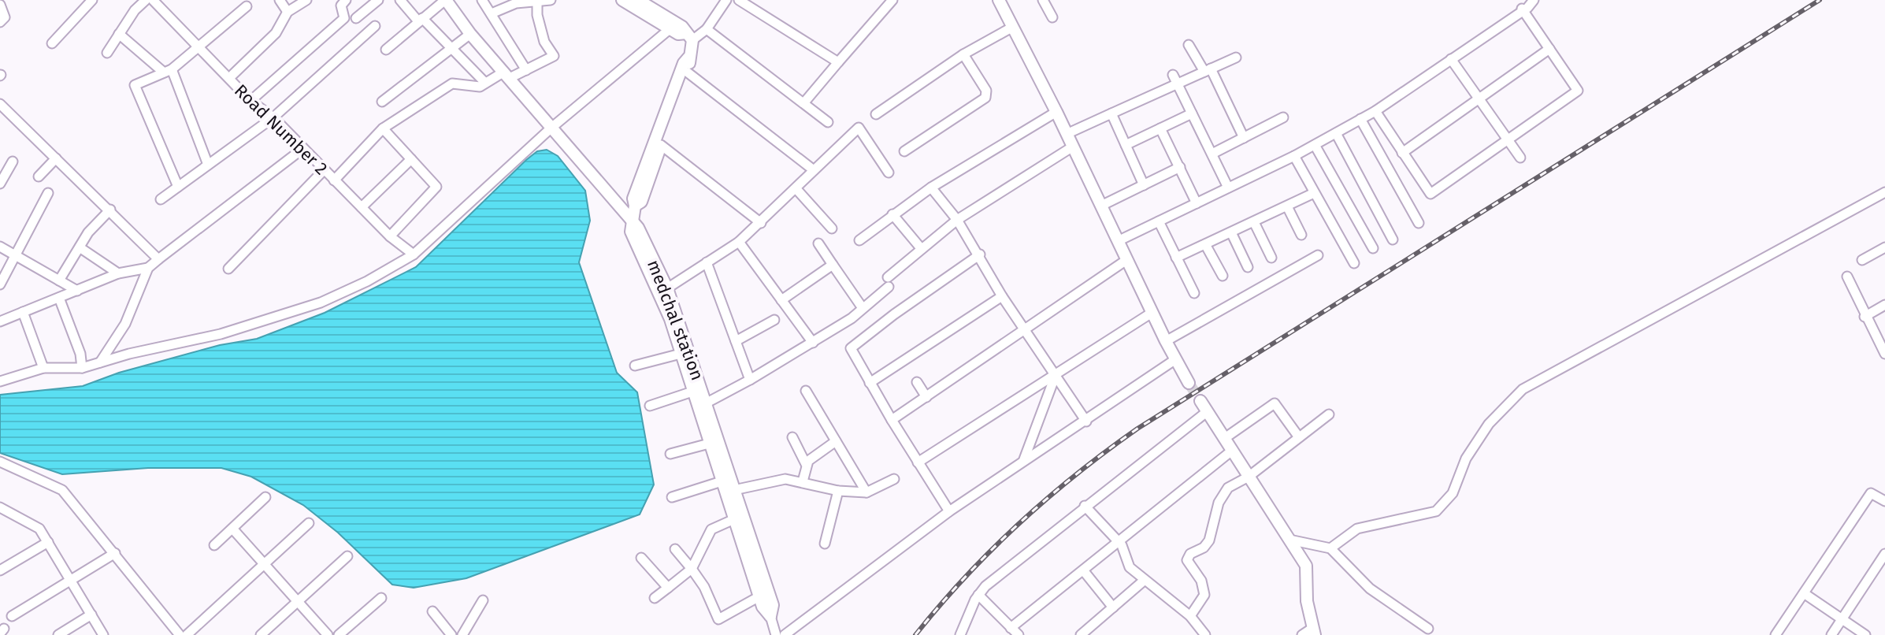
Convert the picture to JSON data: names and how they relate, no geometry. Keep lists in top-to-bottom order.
{
  "streets": {
    "street": ["Road Number 2", "medchal station"]
  }
}
